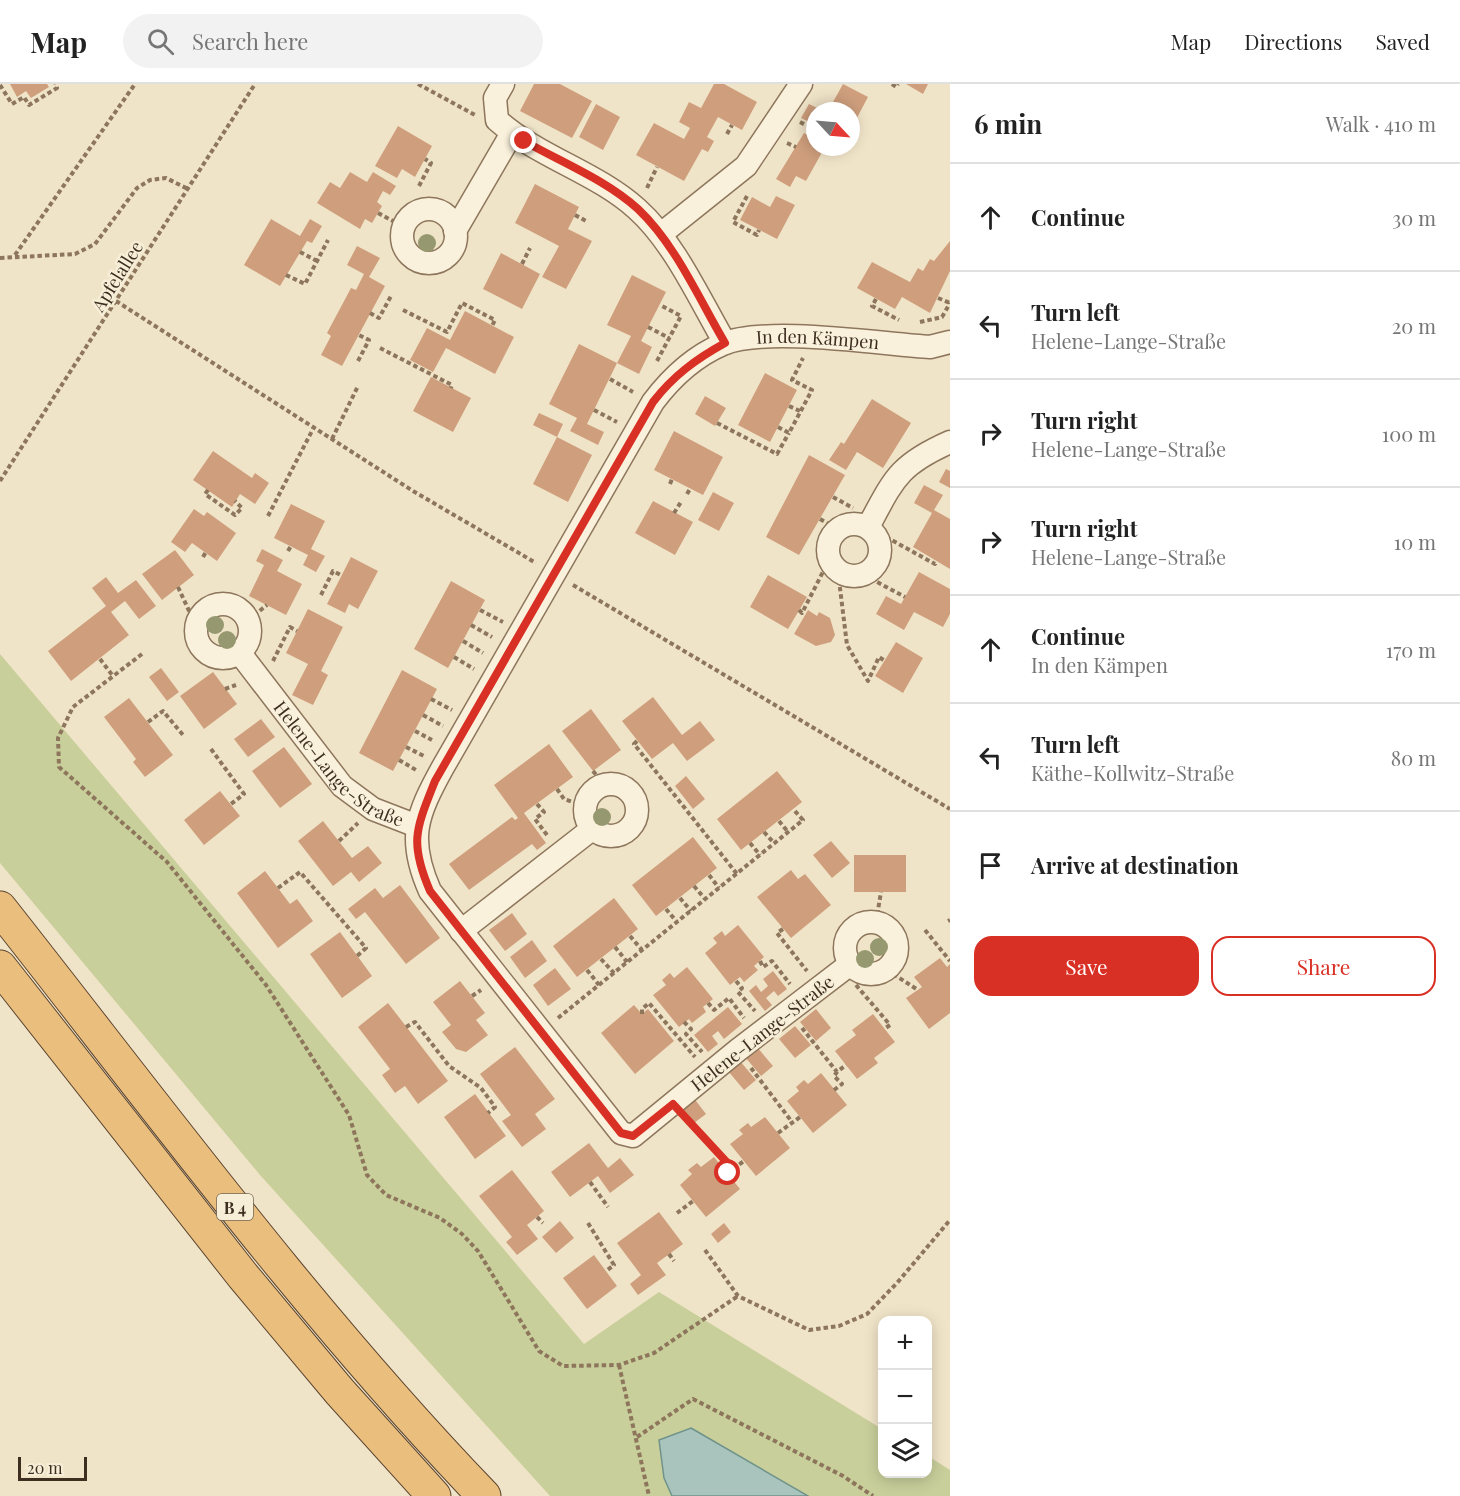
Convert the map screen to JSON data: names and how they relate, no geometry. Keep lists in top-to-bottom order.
{
  "streets": {
    "highway": ["B 4"],
    "street": ["In den Kämpen", "Helene-Lange-Straße"],
    "path": ["Apfelallee"]
  },
  "crossings": [
    ["In den Kämpen", "Helene-Lange-Straße"]
  ],
  "scale_bar": "20 m",
  "north": "bottom right",
  "page": {
    "header": "Map",
    "search": "Search here",
    "nav": ["Map", "Directions", "Saved"],
    "heading": ["6 min", "Walk · 410 m"],
    "list": [
      ["Continue", "30 m"],
      ["Turn left", "Helene-Lange-Straße", "20 m"],
      ["Turn right", "Helene-Lange-Straße", "100 m"],
      ["Turn right", "Helene-Lange-Straße", "10 m"],
      ["Continue", "In den Kämpen", "170 m"],
      ["Turn left", "Käthe-Kollwitz-Straße", "80 m"],
      "Arrive at destination"
    ],
    "buttons": ["Save", "Share"],
    "map_buttons": ["+", "−"],
    "scale": "20 m"
  }
}
